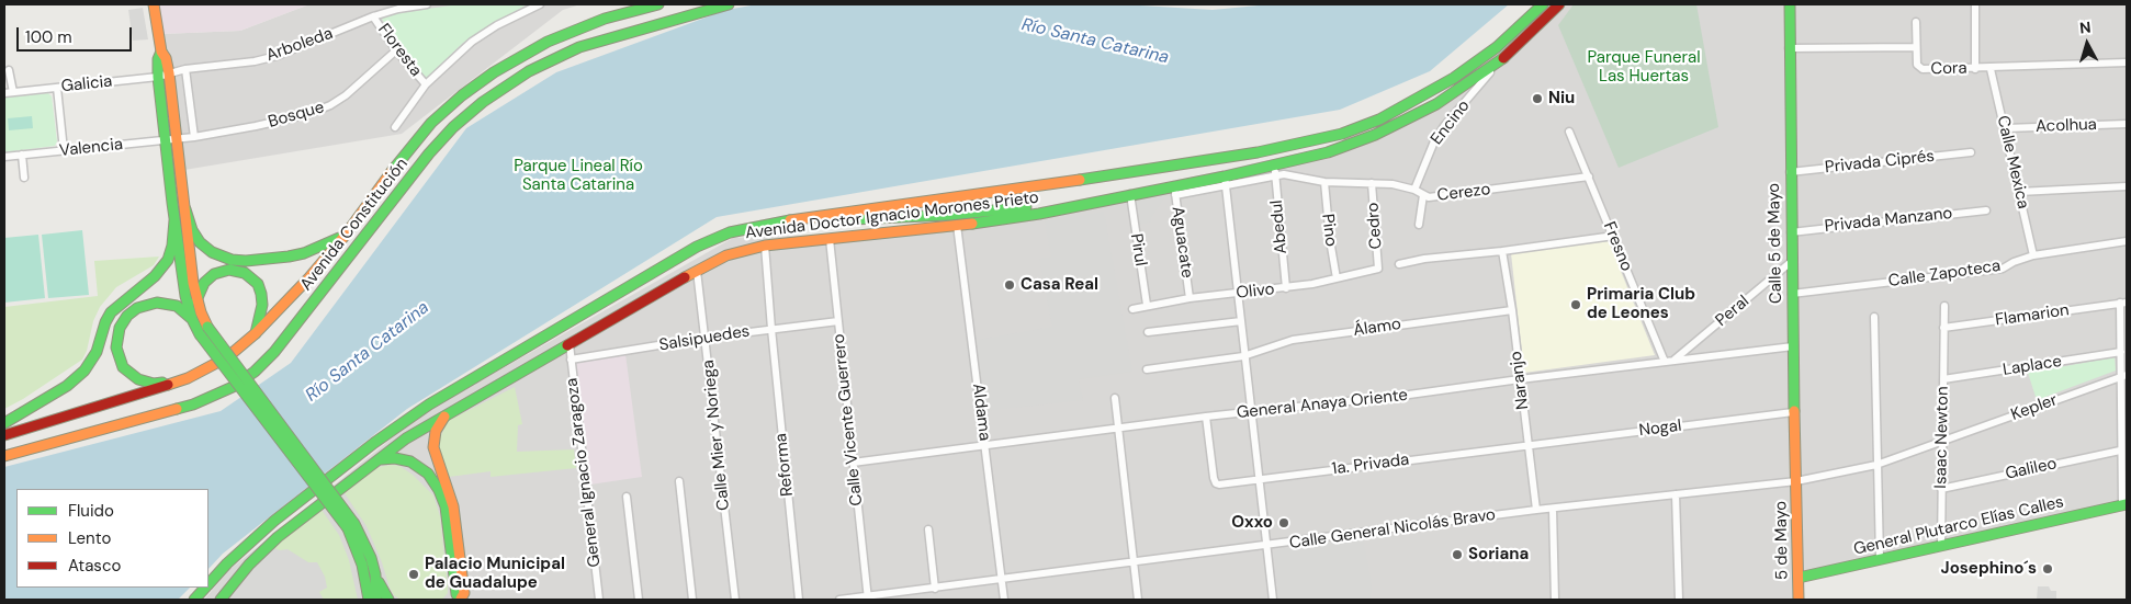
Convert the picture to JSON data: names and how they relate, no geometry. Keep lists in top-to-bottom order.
{
  "streets": {
    "main road": [
      "Avenida Doctor Ignacio Morones Prieto",
      "Avenida Constitución",
      "Calle 5 de Mayo",
      "General Plutarco Elías Calles",
      "5 de Mayo"
    ],
    "street": [
      "Arboleda",
      "Floresta",
      "Cora",
      "Galicia",
      "Bosque",
      "Encino",
      "Acolhua",
      "Valencia",
      "Privada Ciprés",
      "Calle Mexica",
      "Cerezo",
      "Privada Manzano",
      "Cedro",
      "Abedul",
      "Pino",
      "Aguacate",
      "Fresno",
      "Pirul",
      "Calle Zapoteca",
      "Olivo",
      "Peral",
      "Flamarion",
      "Álamo",
      "Salsipuedes",
      "Laplace",
      "Naranjo",
      "General Anaya Oriente",
      "Kepler",
      "Aldama",
      "Calle Vicente Guerrero",
      "Nogal",
      "Calle Mier y Noriega",
      "Isaac Newton",
      "Reforma",
      "1a. Privada",
      "Galileo",
      "General Ignacio Zaragoza",
      "Calle General Nicolás Bravo"
    ]
  },
  "crossings": [
    ["Arboleda", "Floresta"],
    ["Arboleda", "Galicia"],
    ["Floresta", "Bosque"],
    ["Cora", "Calle Mexica"],
    ["Cora", "Calle 5 de Mayo"],
    ["Bosque", "Valencia"],
    ["Encino", "Cerezo"],
    ["Encino", "Avenida Doctor Ignacio Morones Prieto"],
    ["Acolhua", "Calle Mexica"],
    ["Privada Ciprés", "Calle 5 de Mayo"],
    ["Calle Mexica", "Calle Zapoteca"],
    ["Cerezo", "Avenida Doctor Ignacio Morones Prieto"],
    ["Cerezo", "Cedro"],
    ["Cerezo", "Abedul"],
    ["Cerezo", "Pino"],
    ["Cerezo", "Fresno"],
    ["Avenida Doctor Ignacio Morones Prieto", "Abedul"],
    ["Avenida Doctor Ignacio Morones Prieto", "Aguacate"],
    ["Avenida Doctor Ignacio Morones Prieto", "Pirul"],
    ["Avenida Doctor Ignacio Morones Prieto", "Aldama"],
    ["Avenida Doctor Ignacio Morones Prieto", "Calle Vicente Guerrero"],
    ["Avenida Doctor Ignacio Morones Prieto", "Calle Mier y Noriega"],
    ["Avenida Doctor Ignacio Morones Prieto", "Reforma"],
    ["Avenida Doctor Ignacio Morones Prieto", "General Ignacio Zaragoza"],
    ["Privada Manzano", "Calle 5 de Mayo"],
    ["Cedro", "Olivo"],
    ["Abedul", "Olivo"],
    ["Pino", "Olivo"],
    ["Aguacate", "Olivo"],
    ["Calle 5 de Mayo", "Calle Zapoteca"],
    ["Calle 5 de Mayo", "Peral"],
    ["Calle 5 de Mayo", "General Anaya Oriente"],
    ["Calle 5 de Mayo", "Nogal"],
    ["Calle 5 de Mayo", "Calle General Nicolás Bravo"],
    ["Calle 5 de Mayo", "5 de Mayo"],
    ["Fresno", "General Anaya Oriente"],
    ["Pirul", "Olivo"],
    ["Peral", "General Anaya Oriente"],
    ["Flamarion", "Isaac Newton"],
    ["Álamo", "Naranjo"],
    ["Salsipuedes", "Calle Vicente Guerrero"],
    ["Salsipuedes", "Calle Mier y Noriega"],
    ["Salsipuedes", "Reforma"],
    ["Salsipuedes", "General Ignacio Zaragoza"],
    ["Laplace", "Isaac Newton"],
    ["Naranjo", "General Anaya Oriente"],
    ["Naranjo", "Nogal"],
    ["Naranjo", "1a. Privada"],
    ["Naranjo", "Calle General Nicolás Bravo"],
    ["General Anaya Oriente", "Aldama"],
    ["General Anaya Oriente", "Calle Vicente Guerrero"],
    ["General Anaya Oriente", "1a. Privada"],
    ["Kepler", "Isaac Newton"],
    ["Kepler", "Calle General Nicolás Bravo"],
    ["Aldama", "Calle General Nicolás Bravo"],
    ["Calle Vicente Guerrero", "Calle General Nicolás Bravo"],
    ["Nogal", "1a. Privada"],
    ["Isaac Newton", "Galileo"],
    ["Isaac Newton", "General Plutarco Elías Calles"],
    ["Isaac Newton", "Calle General Nicolás Bravo"],
    ["General Plutarco Elías Calles", "5 de Mayo"],
    ["Calle General Nicolás Bravo", "5 de Mayo"]
  ],
  "water": ["Río Santa Catarina"],
  "parks": ["Parque Funeral Las Huertas", "Parque Lineal Río Santa Catarina"],
  "places": [
    "Niu",
    "Casa Real",
    "Primaria Club de Leones",
    "Oxxo",
    "Soriana",
    "Josephino´s",
    "Palacio Municipal de Guadalupe"
  ],
  "legend": ["Fluido", "Lento", "Atasco"],
  "scale_bar": "100 m",
  "north": "top"
}
